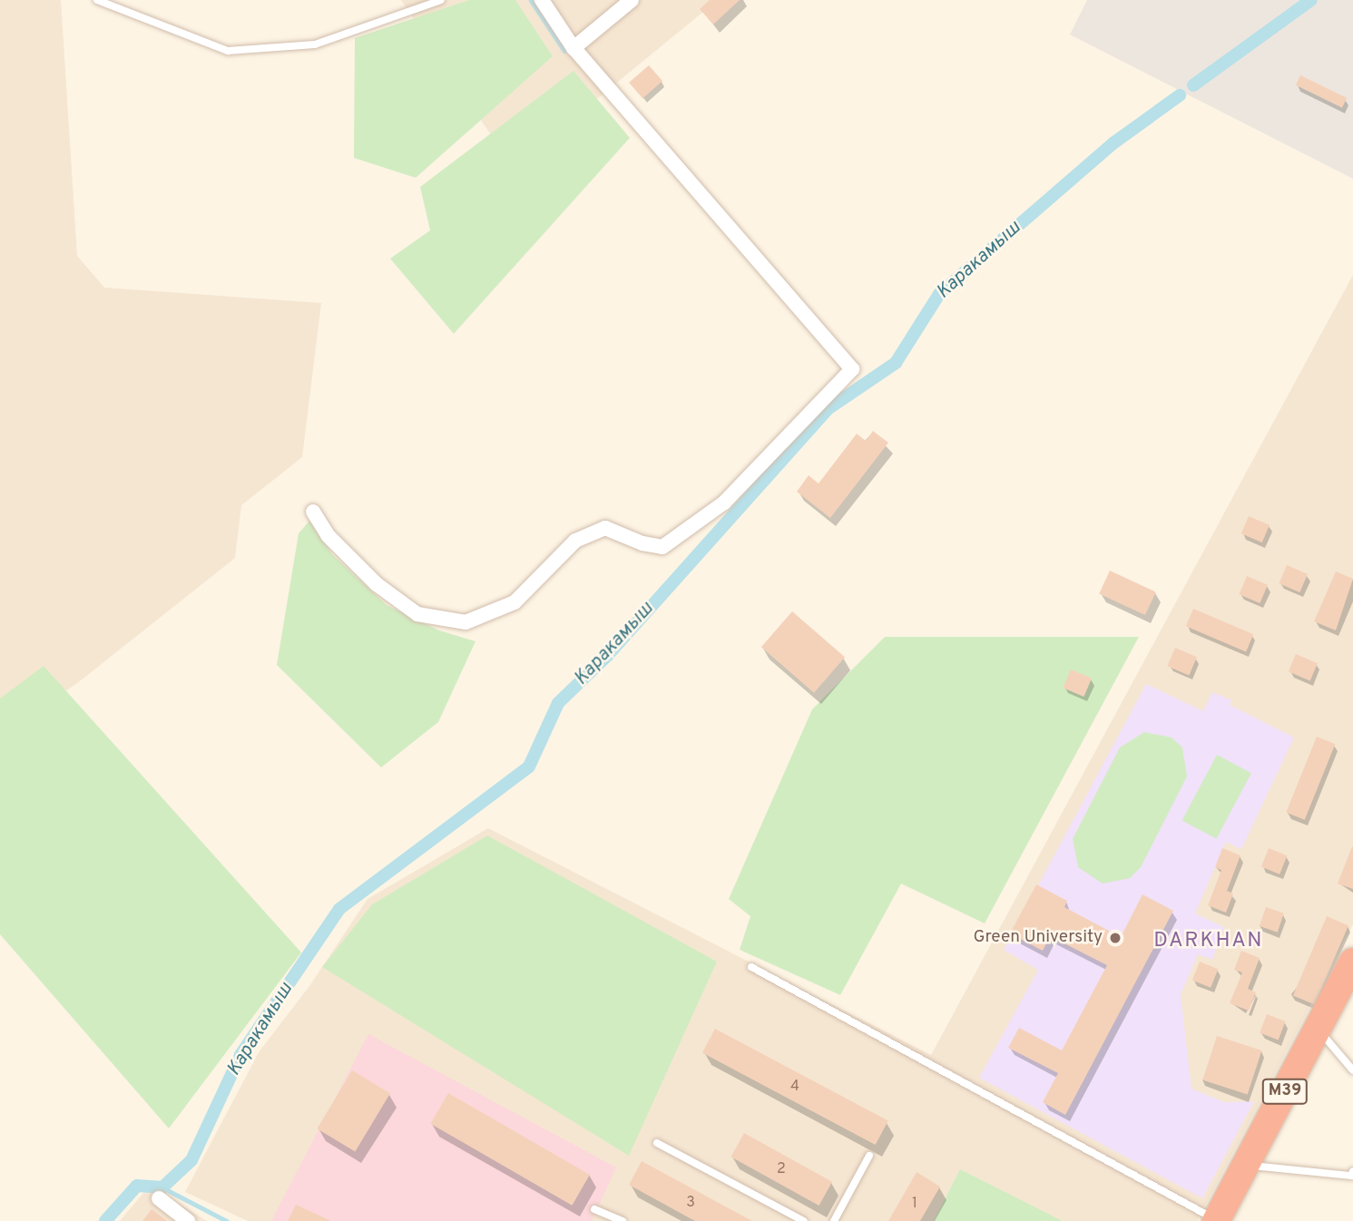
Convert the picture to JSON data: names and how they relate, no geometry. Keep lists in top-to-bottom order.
{
  "streets": {
    "highway": ["M39"]
  },
  "districts": ["DARKHAN"],
  "water": ["Каракамыш"],
  "places": ["Green University"],
  "house_numbers": [
    "4",
    "2",
    "3",
    "1"
  ]
}
